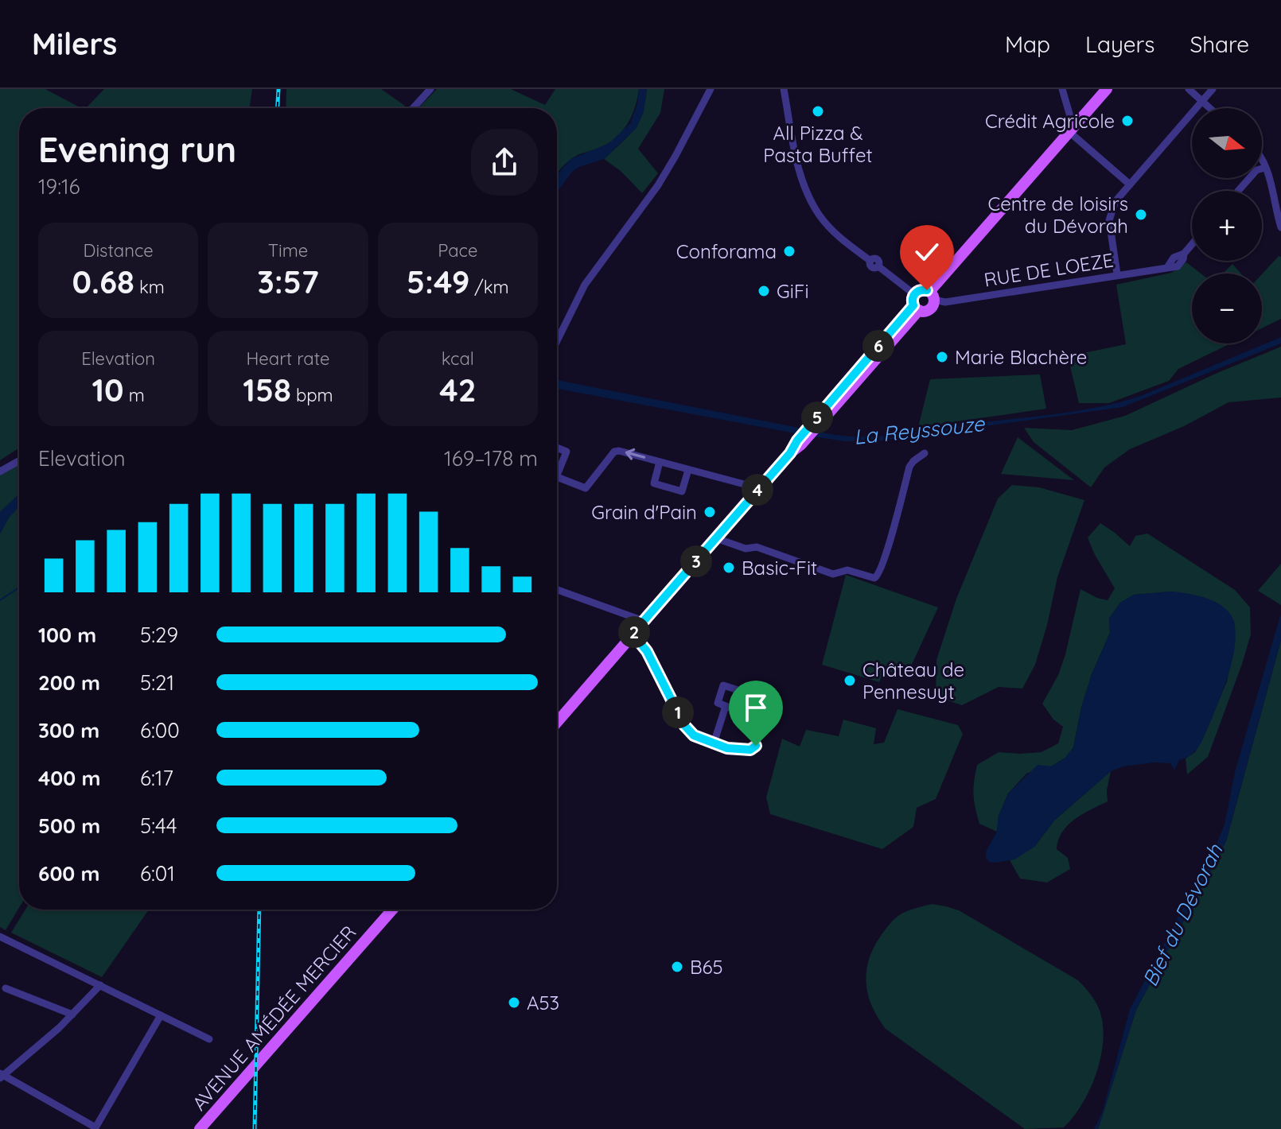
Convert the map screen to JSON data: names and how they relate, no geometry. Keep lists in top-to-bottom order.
{
  "streets": {
    "main road": ["AVENUE AMÉDÉE MERCIER"],
    "street": ["RUE DE LOEZE"]
  },
  "water": ["La Reyssouze", "Bief du Dévorah"],
  "places": [
    "All Pizza & Pasta Buffet",
    "Crédit Agricole",
    "Centre de loisirs du Dévorah",
    "Conforama",
    "GiFi",
    "Marie Blachère",
    "Grain d'Pain",
    "Basic-Fit",
    "Château de Pennesuyt",
    "B65",
    "A53"
  ],
  "north": "right",
  "page": {
    "header": "Milers",
    "nav": ["Map", "Layers", "Share"],
    "map_buttons": ["+", "−"],
    "heading": ["Evening run", "19:16"],
    "stats": [
      ["Distance", "0.68 km"],
      ["Time", "3:57"],
      ["Pace", "5:49 /km"],
      ["Elevation", "10 m"],
      ["Heart rate", "158 bpm"],
      ["kcal", "42"]
    ],
    "pins": [
      "6",
      "5",
      "4",
      "3",
      "2",
      "1"
    ],
    "chart": ["Elevation", "169–178 m"],
    "list": [
      {
        "name": "100 m",
        "note": "5:29"
      },
      {
        "name": "200 m",
        "note": "5:21"
      },
      {
        "name": "300 m",
        "note": "6:00"
      },
      {
        "name": "400 m",
        "note": "6:17"
      },
      {
        "name": "500 m",
        "note": "5:44"
      },
      {
        "name": "600 m",
        "note": "6:01"
      }
    ]
  }
}
